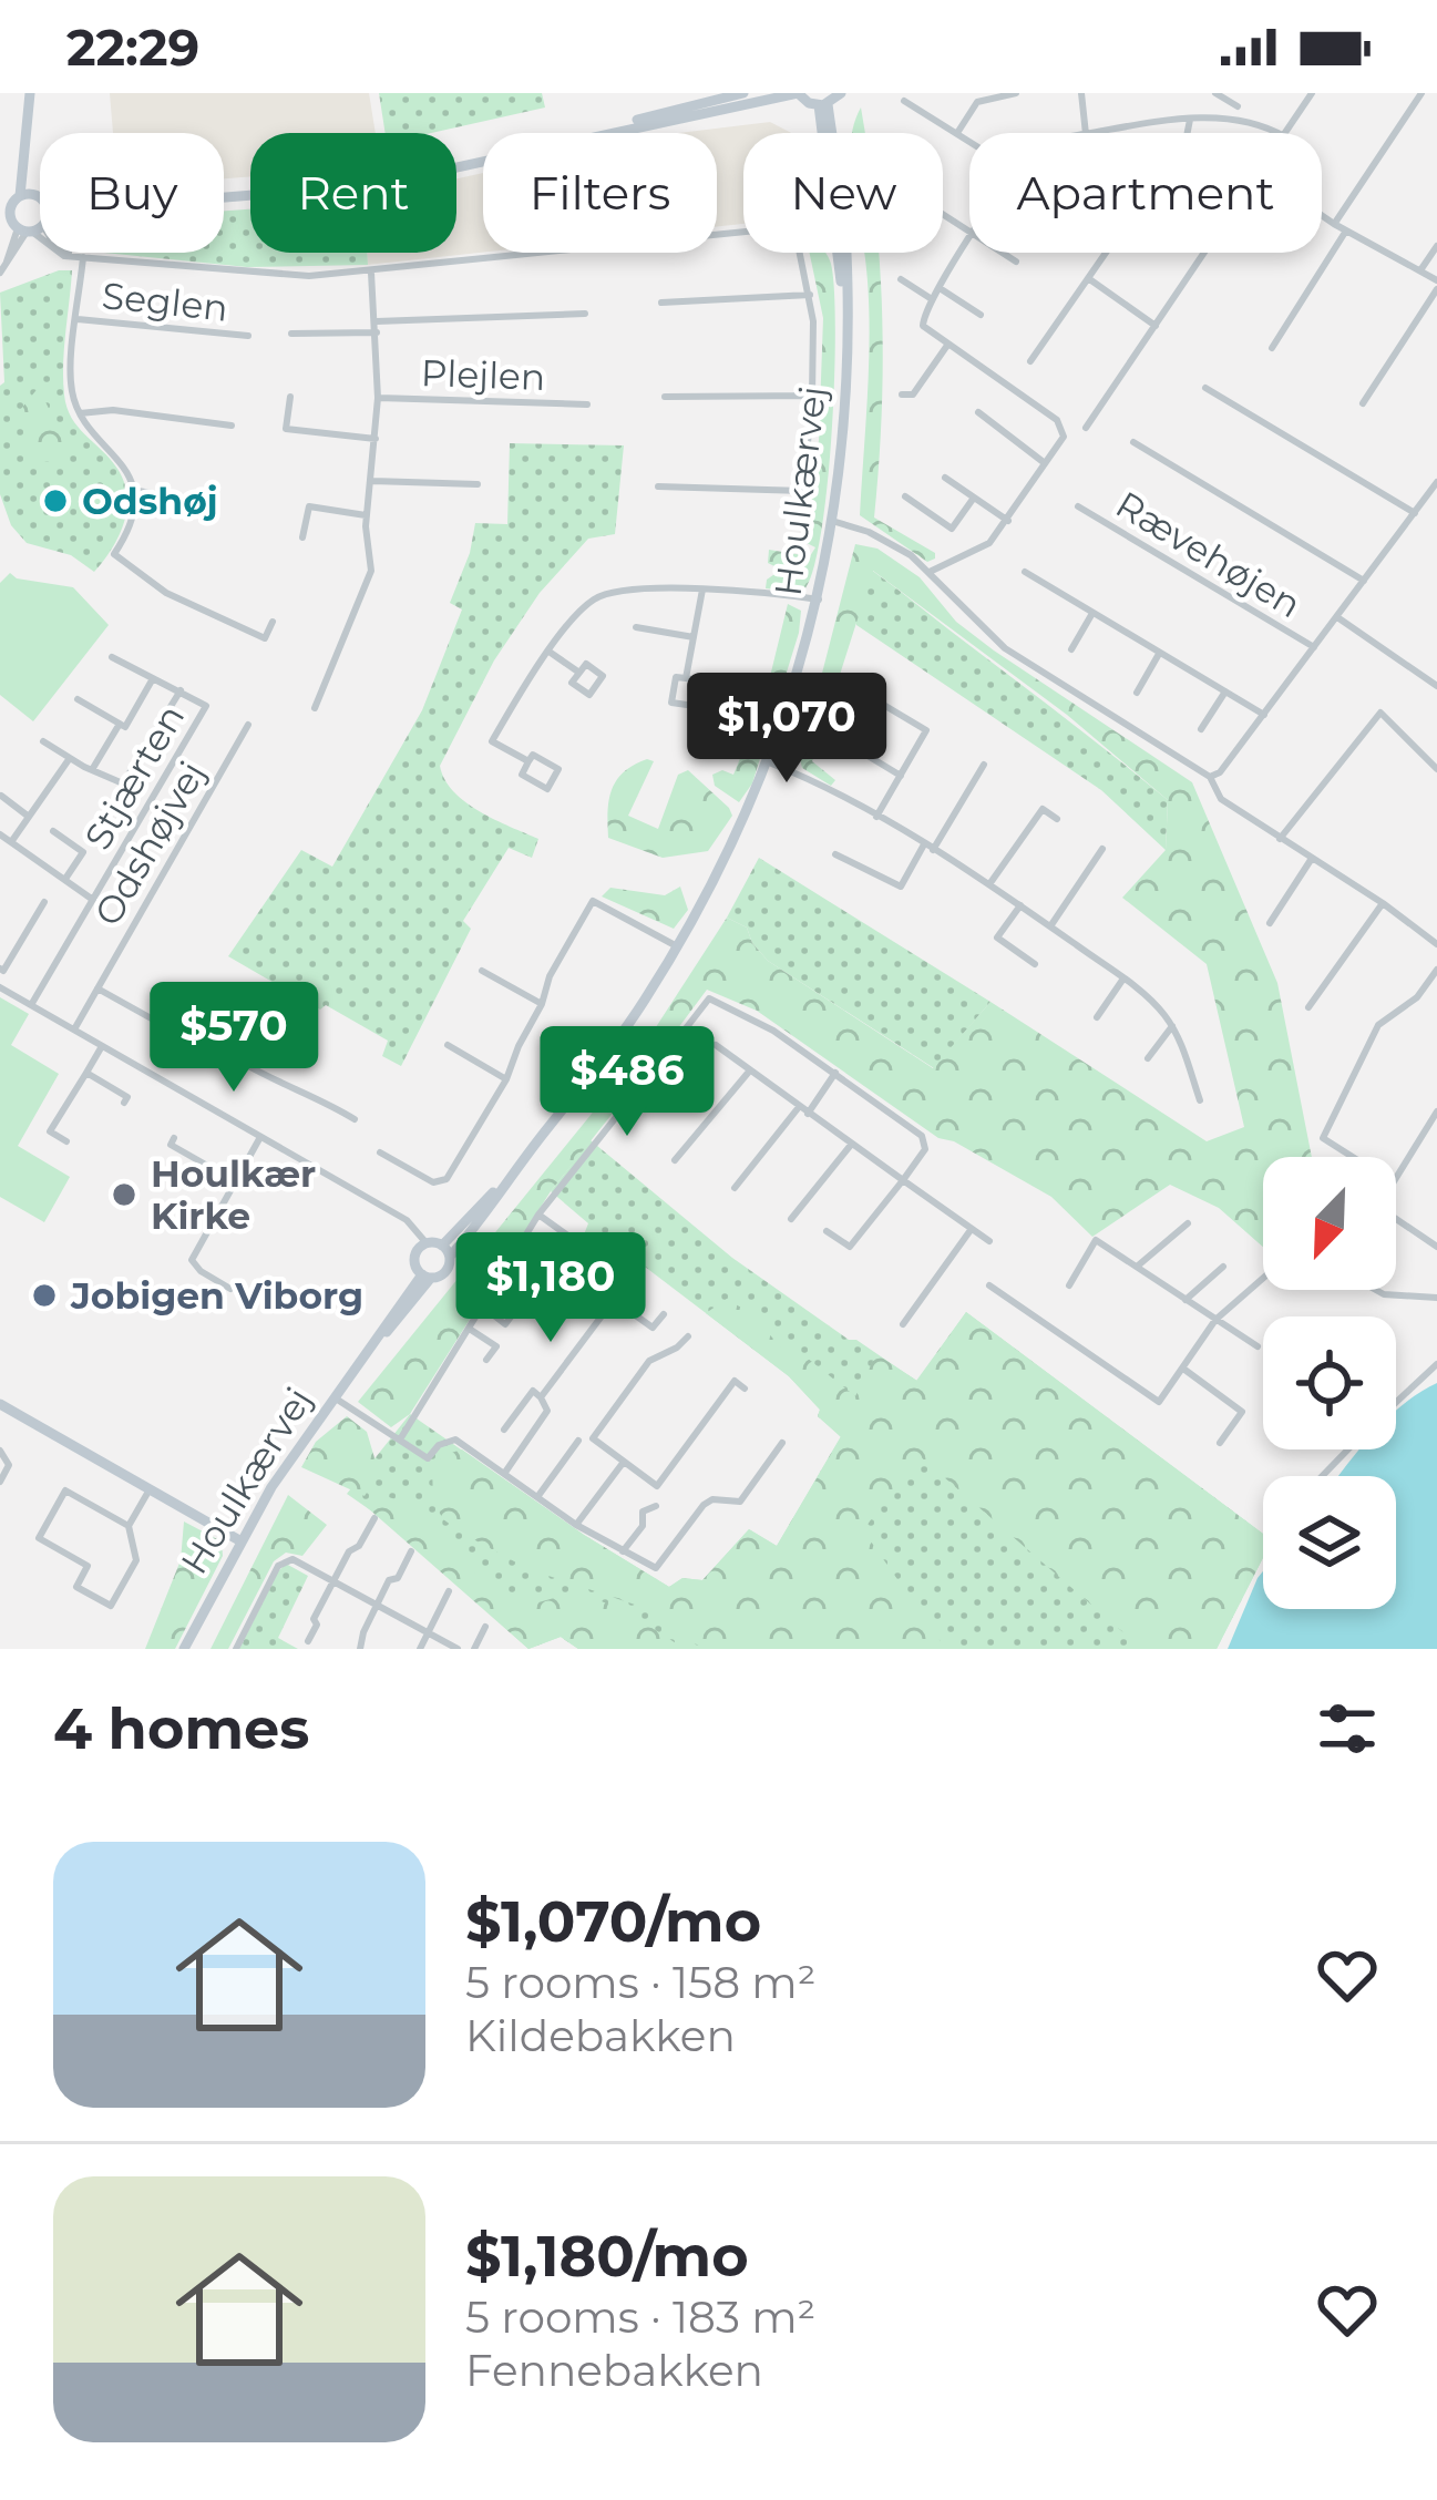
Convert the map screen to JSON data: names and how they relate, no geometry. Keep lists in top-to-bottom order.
{
  "streets": {
    "street": [
      "Seglen",
      "Plejlen",
      "Houlkærvej",
      "Rævehøjen",
      "Stjærten",
      "Odshøjvej"
    ]
  },
  "places": ["Odshøj", "Houlkær Kirke", "Jobigen Viborg"],
  "north": "bottom left",
  "page": {
    "status": "22:29",
    "chip": [
      "Buy",
      "Rent",
      "Filters",
      "New",
      "Apartment"
    ],
    "price": [
      "$1,070",
      "$570",
      "$486",
      "$1,180"
    ],
    "heading": "4 homes",
    "list": [
      {
        "name": "$1,070/mo",
        "note": "5 rooms · 158 m² · Kildebakken"
      },
      {
        "name": "$1,180/mo",
        "note": "5 rooms · 183 m² · Fennebakken"
      }
    ]
  }
}
